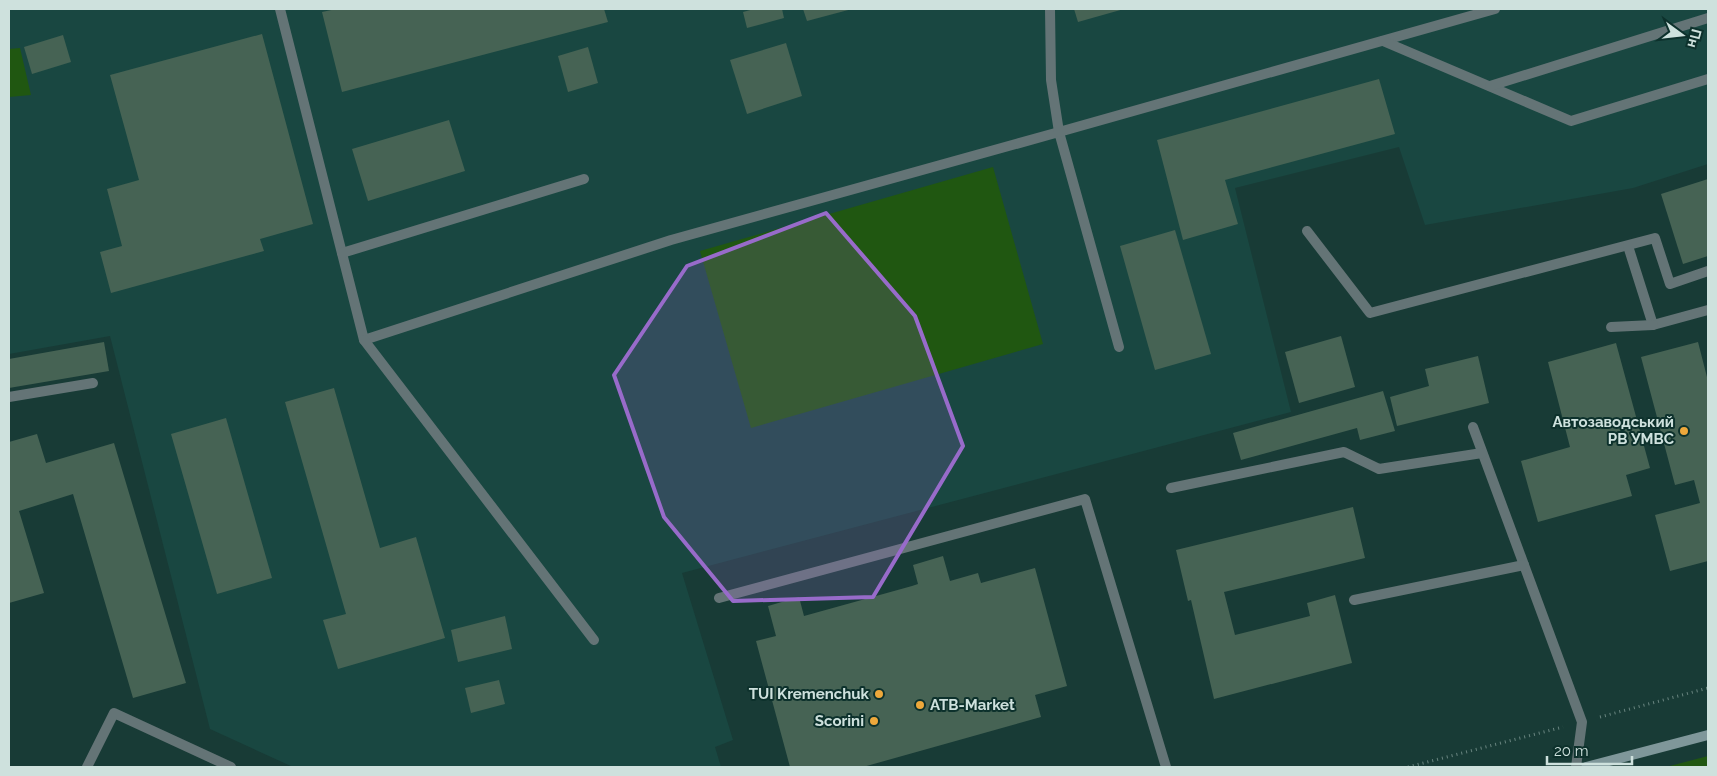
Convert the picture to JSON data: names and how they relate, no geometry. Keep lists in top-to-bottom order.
{
  "places": [
    "Автозаводський РВ УМВС",
    "TUI Kremenchuk",
    "ATB-Market",
    "Scorini"
  ],
  "scale_bar": "20 m",
  "north": "right"
}
